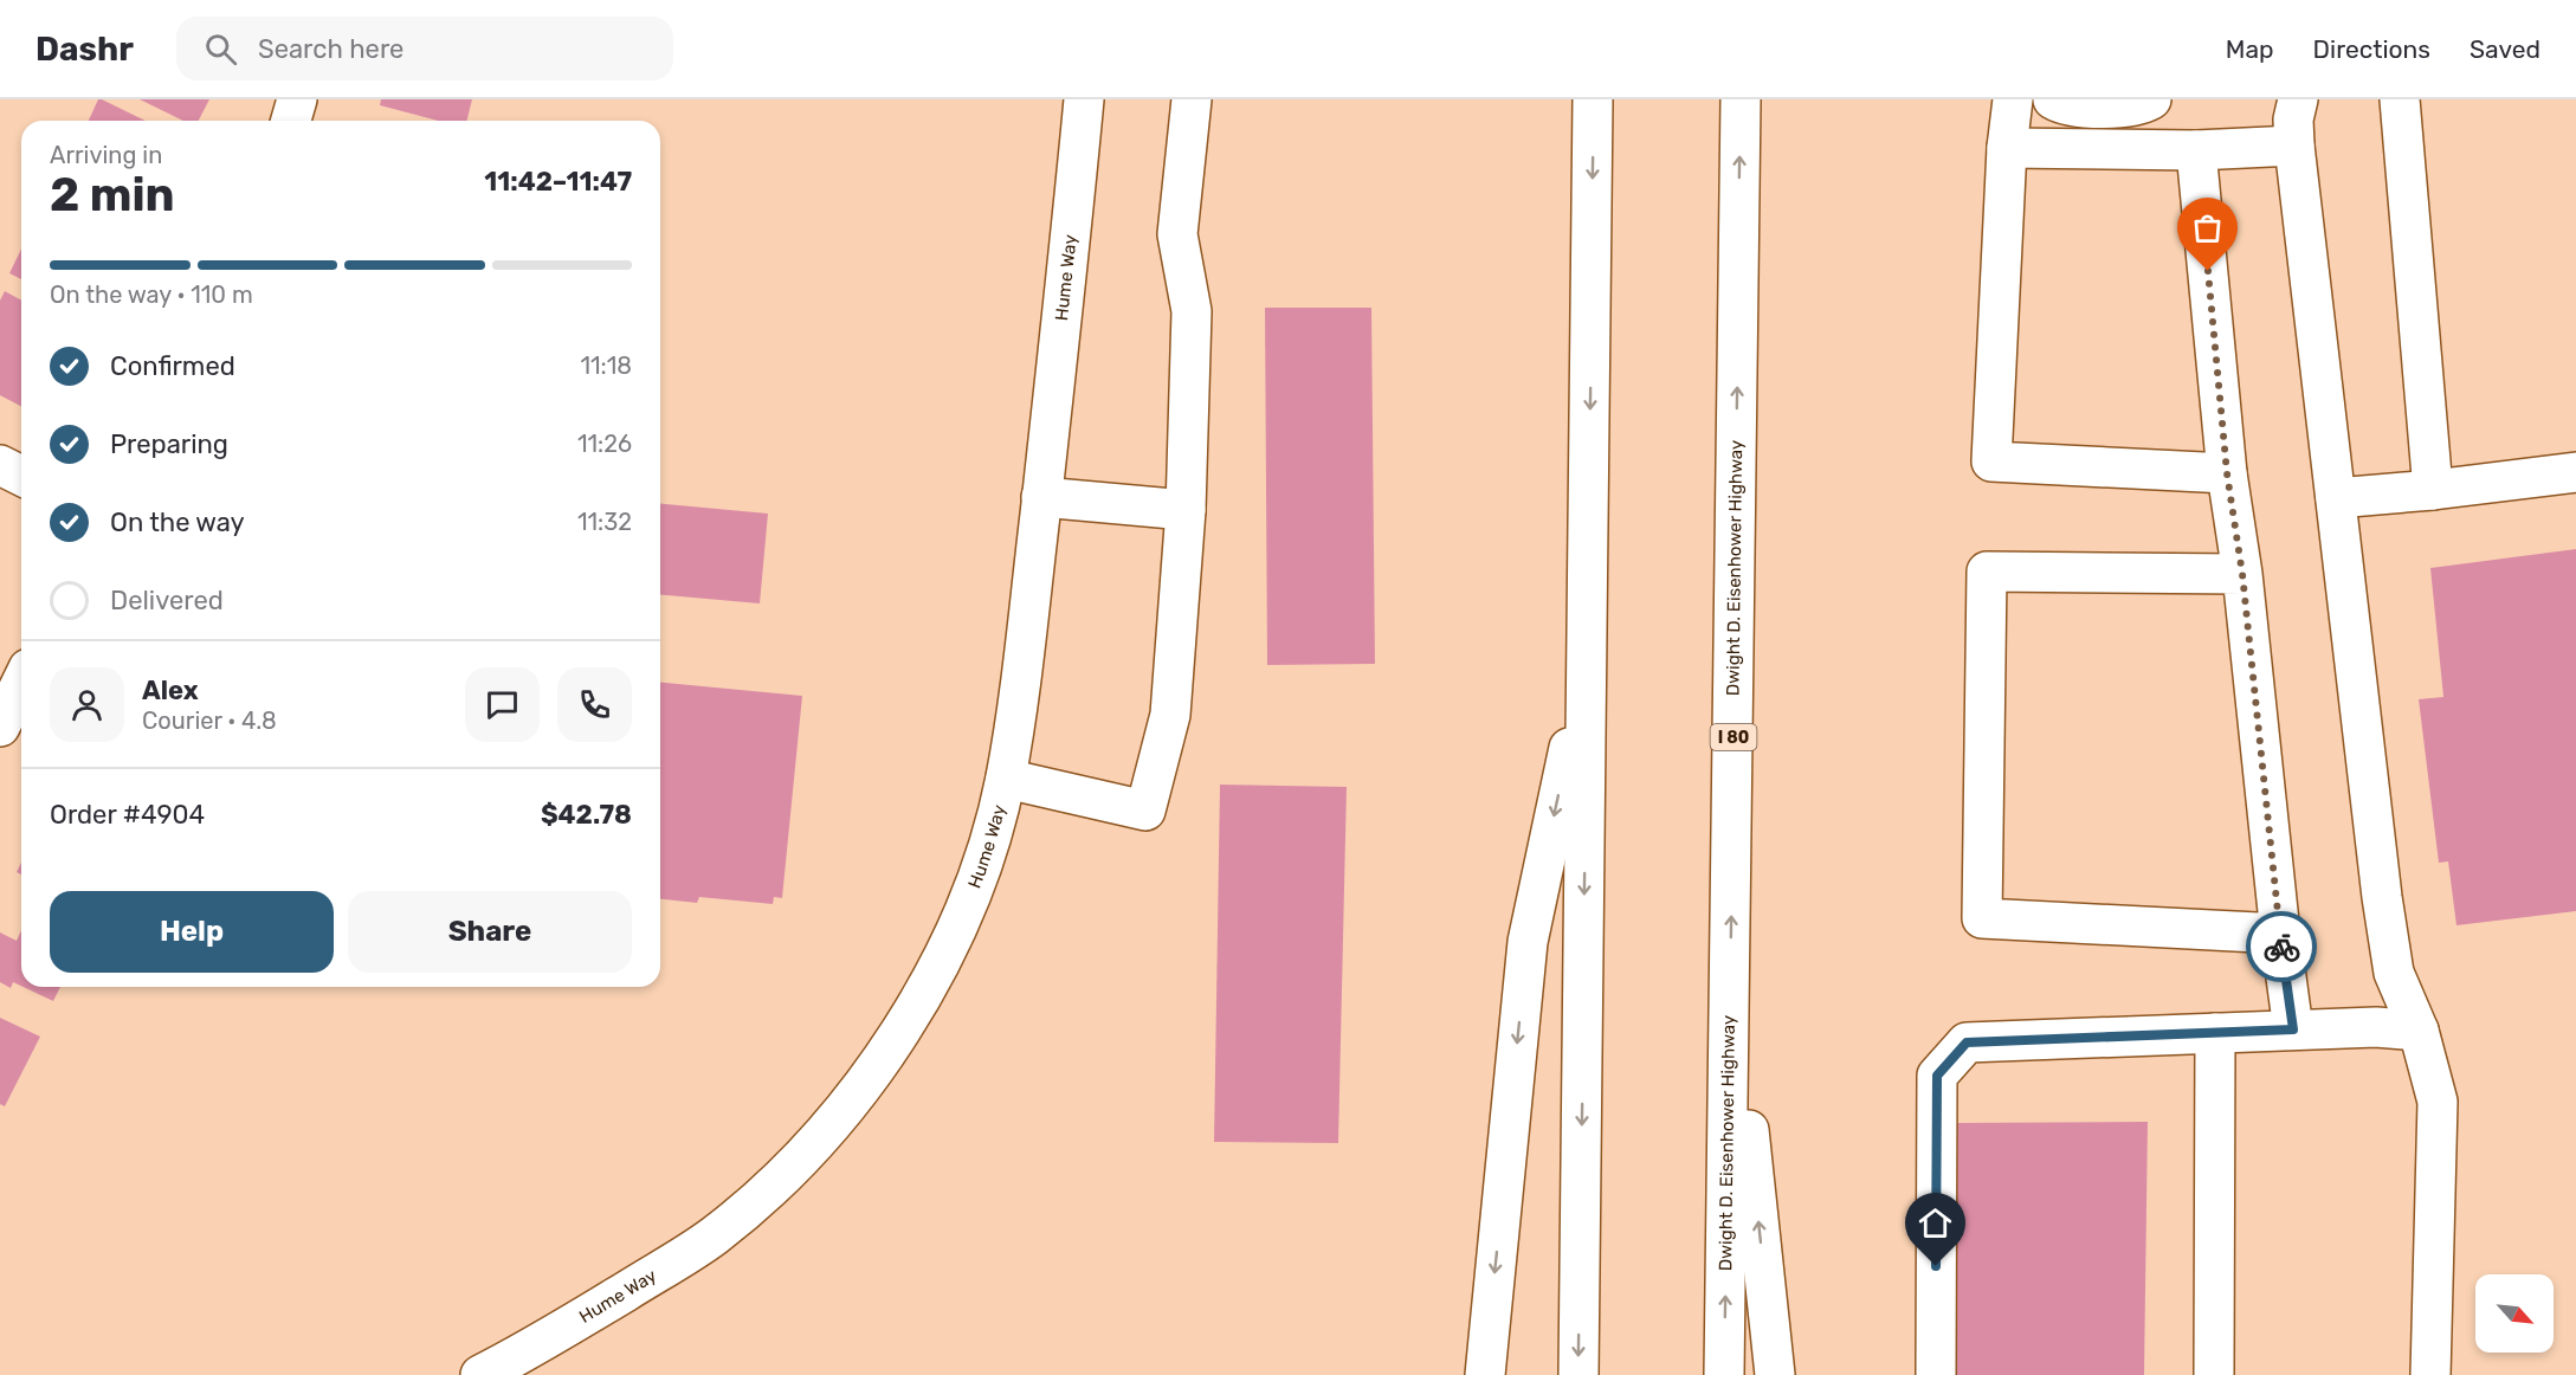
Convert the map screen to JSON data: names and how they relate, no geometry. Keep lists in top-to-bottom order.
{
  "streets": {
    "main road": ["Hume Way", "Dwight D. Eisenhower Highway", "I 80"]
  },
  "north": "bottom right",
  "page": {
    "header": "Dashr",
    "search": "Search here",
    "nav": ["Map", "Directions", "Saved"],
    "heading": ["2 min", "Arriving in", "11:42–11:47"],
    "panel": [
      "Alex",
      "Courier · 4.8",
      "Order #4904",
      "$42.78"
    ],
    "bar": "On the way · 110 m",
    "list": [
      ["Confirmed", "11:18"],
      ["Preparing", "11:26"],
      ["On the way", "11:32"],
      "Delivered"
    ],
    "buttons": ["Help", "Share"]
  }
}
